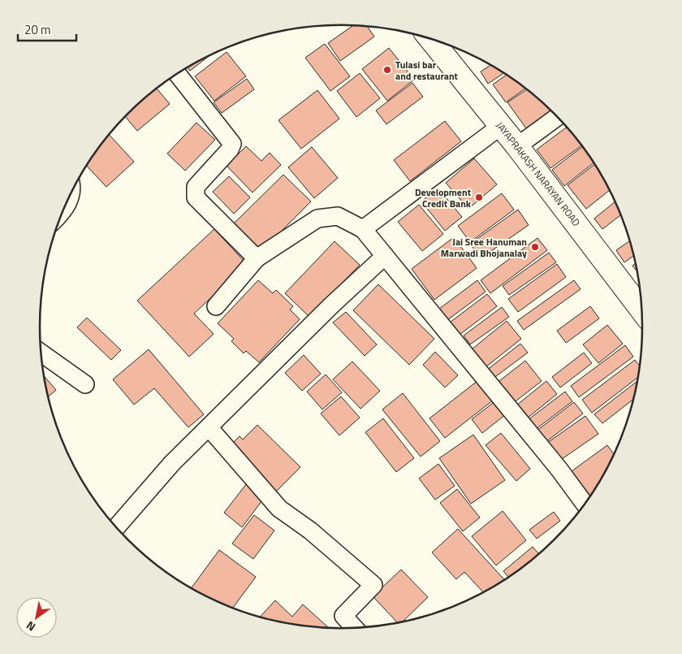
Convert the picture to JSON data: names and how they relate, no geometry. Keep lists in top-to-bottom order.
{
  "streets": {
    "street": ["JAYAPRAKASH NARAYAN ROAD"]
  },
  "places": ["Tulasi bar and restaurant", "Development Credit Bank", "Jai Sree Hanuman Marwadi Bhojanalay"],
  "scale_bar": "20 m",
  "north": "bottom left"
}
